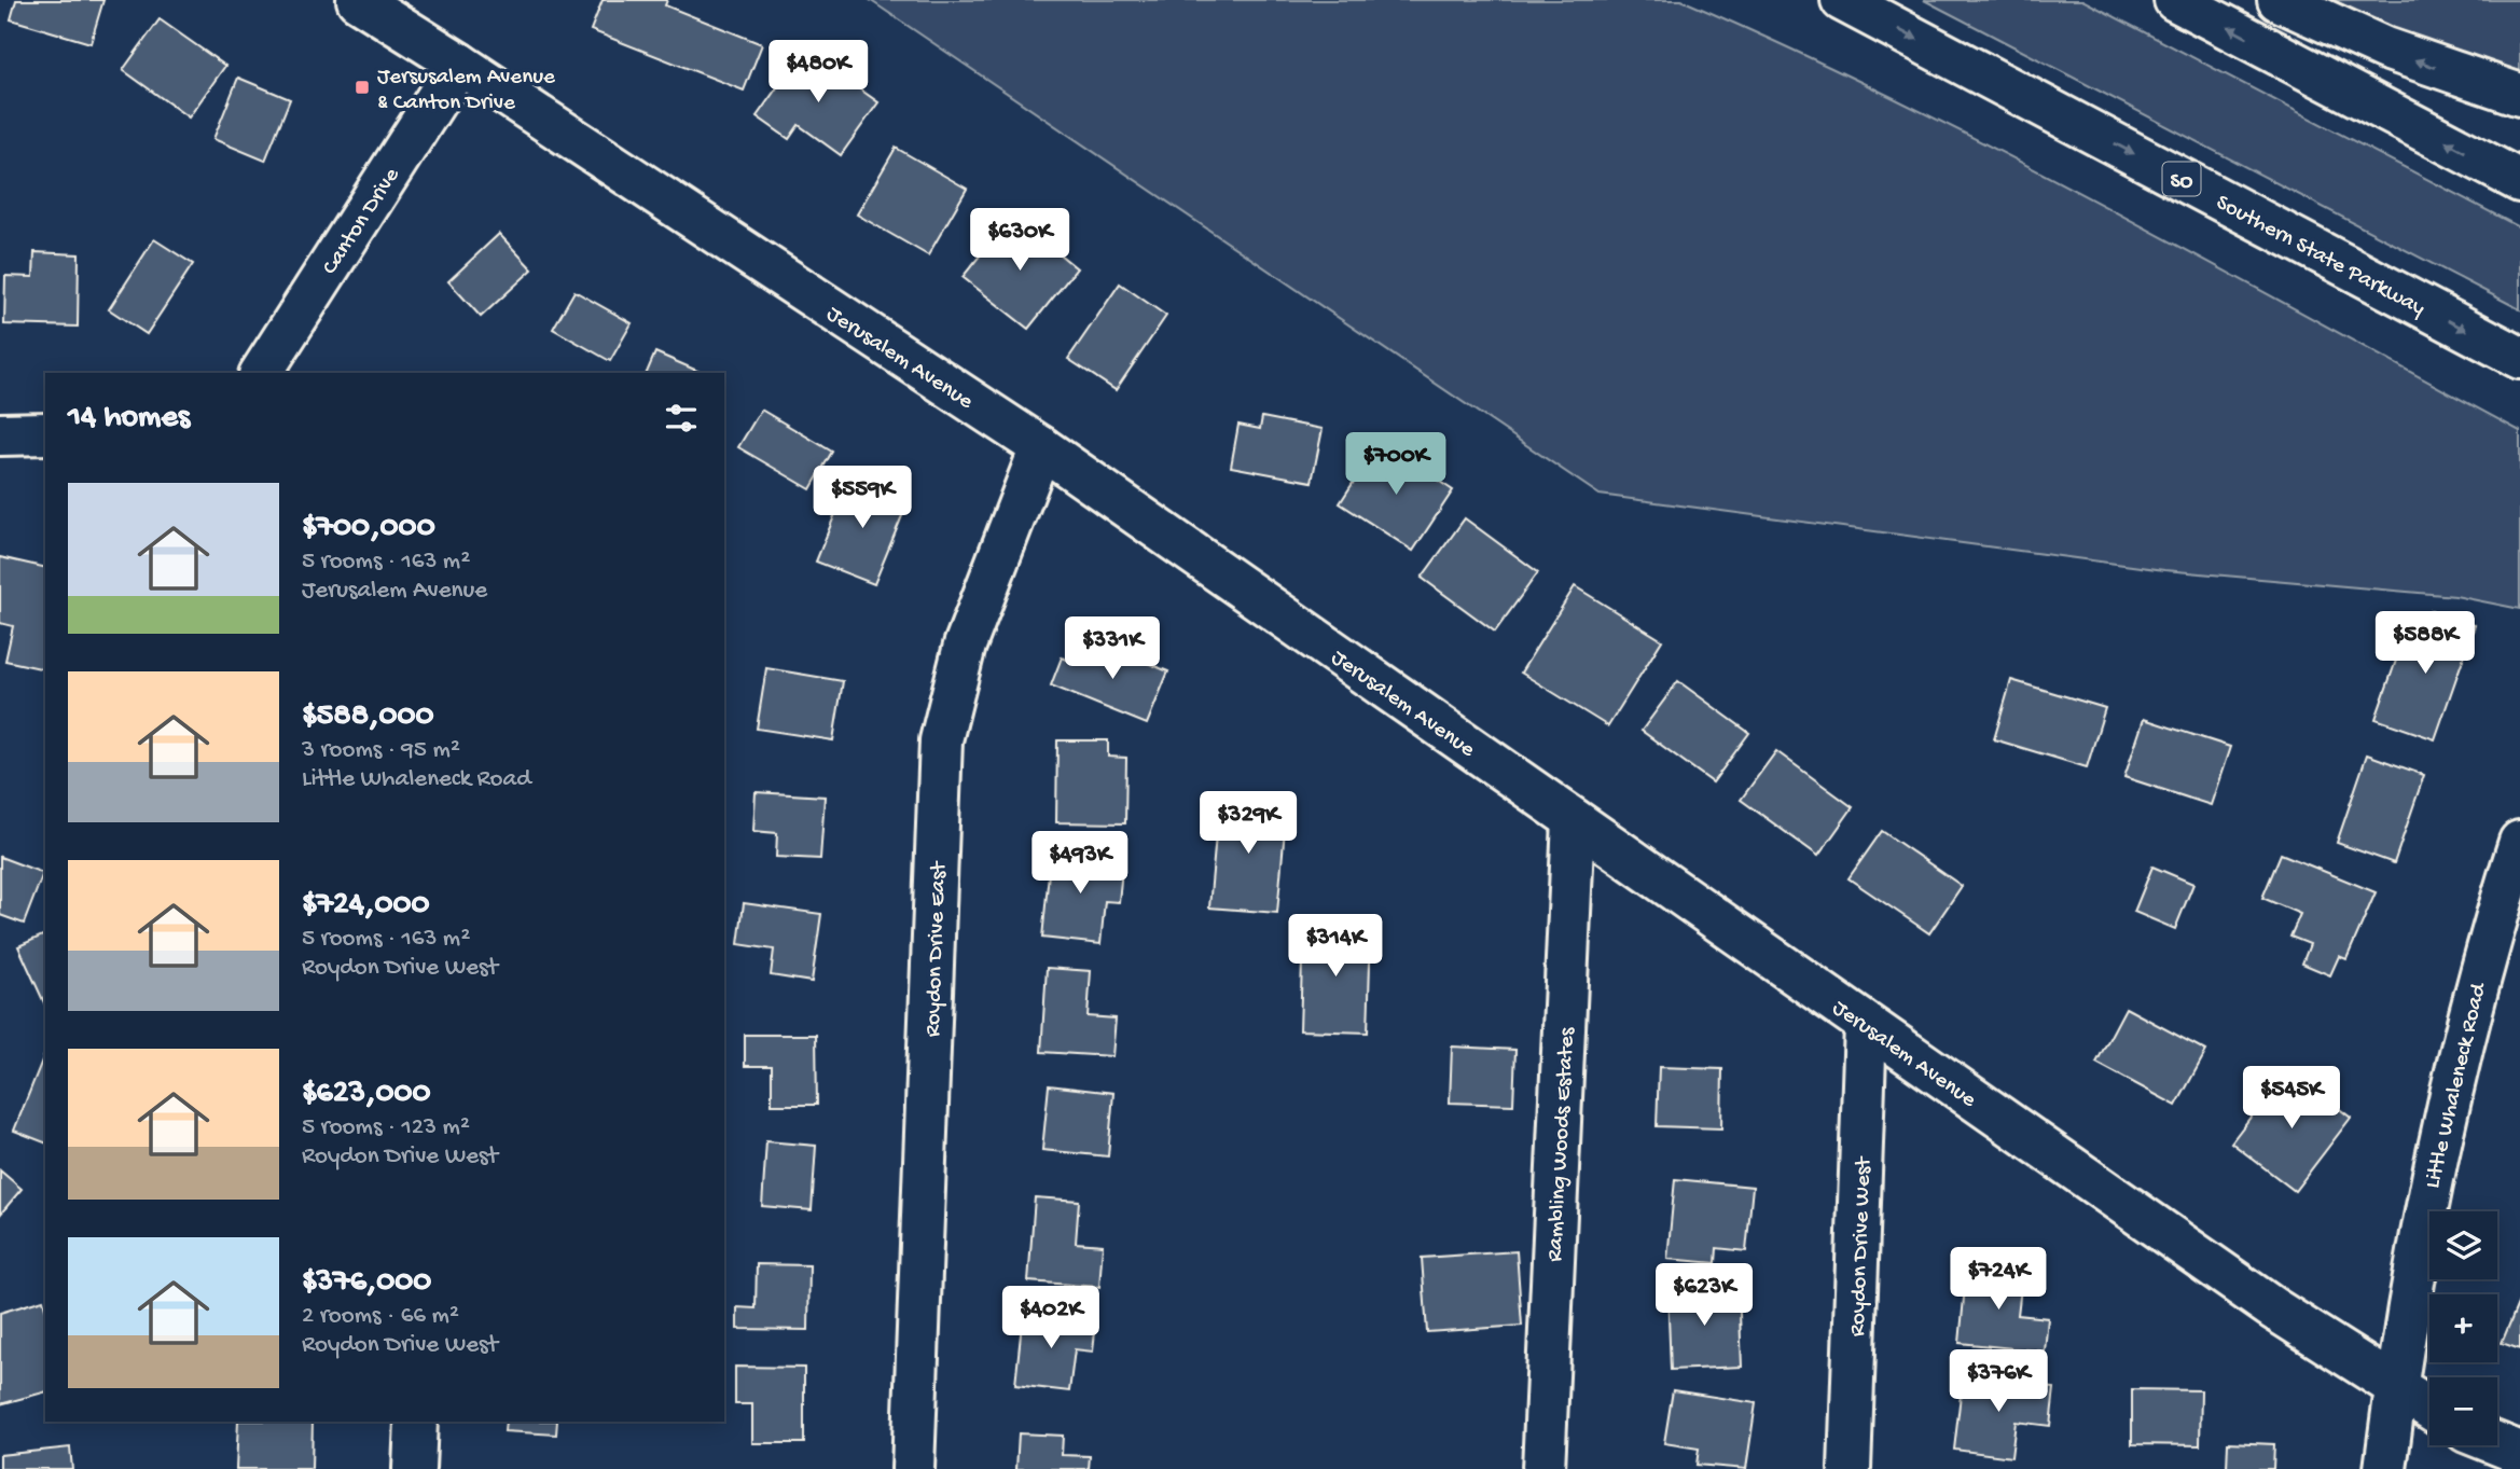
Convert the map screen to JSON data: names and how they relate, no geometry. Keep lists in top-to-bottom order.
{
  "streets": {
    "main road": [
      "SO",
      "Canton Drive",
      "Southern State Parkway",
      "Jerusalem Avenue",
      "Roydon Drive East",
      "Little Whaleneck Road",
      "Rambling Woods Estates",
      "Roydon Drive West"
    ]
  },
  "crossings": [
    ["Canton Drive", "Jerusalem Avenue"],
    ["Jerusalem Avenue", "Roydon Drive East"],
    ["Jerusalem Avenue", "Little Whaleneck Road"],
    ["Jerusalem Avenue", "Rambling Woods Estates"],
    ["Jerusalem Avenue", "Roydon Drive West"]
  ],
  "places": {
    "transit": ["Jersusalem Avenue & Canton Drive"]
  },
  "page": {
    "price": [
      "$480K",
      "$630K",
      "$700K",
      "$559K",
      "$588K",
      "$331K",
      "$329K",
      "$493K",
      "$314K",
      "$545K",
      "$724K",
      "$623K",
      "$402K",
      "$376K"
    ],
    "heading": "14 homes",
    "list": [
      {
        "name": "$700,000",
        "note": "5 rooms · 163 m² · Jerusalem Avenue"
      },
      {
        "name": "$588,000",
        "note": "3 rooms · 95 m² · Little Whaleneck Road"
      },
      {
        "name": "$724,000",
        "note": "5 rooms · 163 m² · Roydon Drive West"
      },
      {
        "name": "$623,000",
        "note": "5 rooms · 123 m² · Roydon Drive West"
      },
      {
        "name": "$376,000",
        "note": "2 rooms · 66 m² · Roydon Drive West"
      }
    ],
    "map_buttons": ["+", "−"]
  }
}
